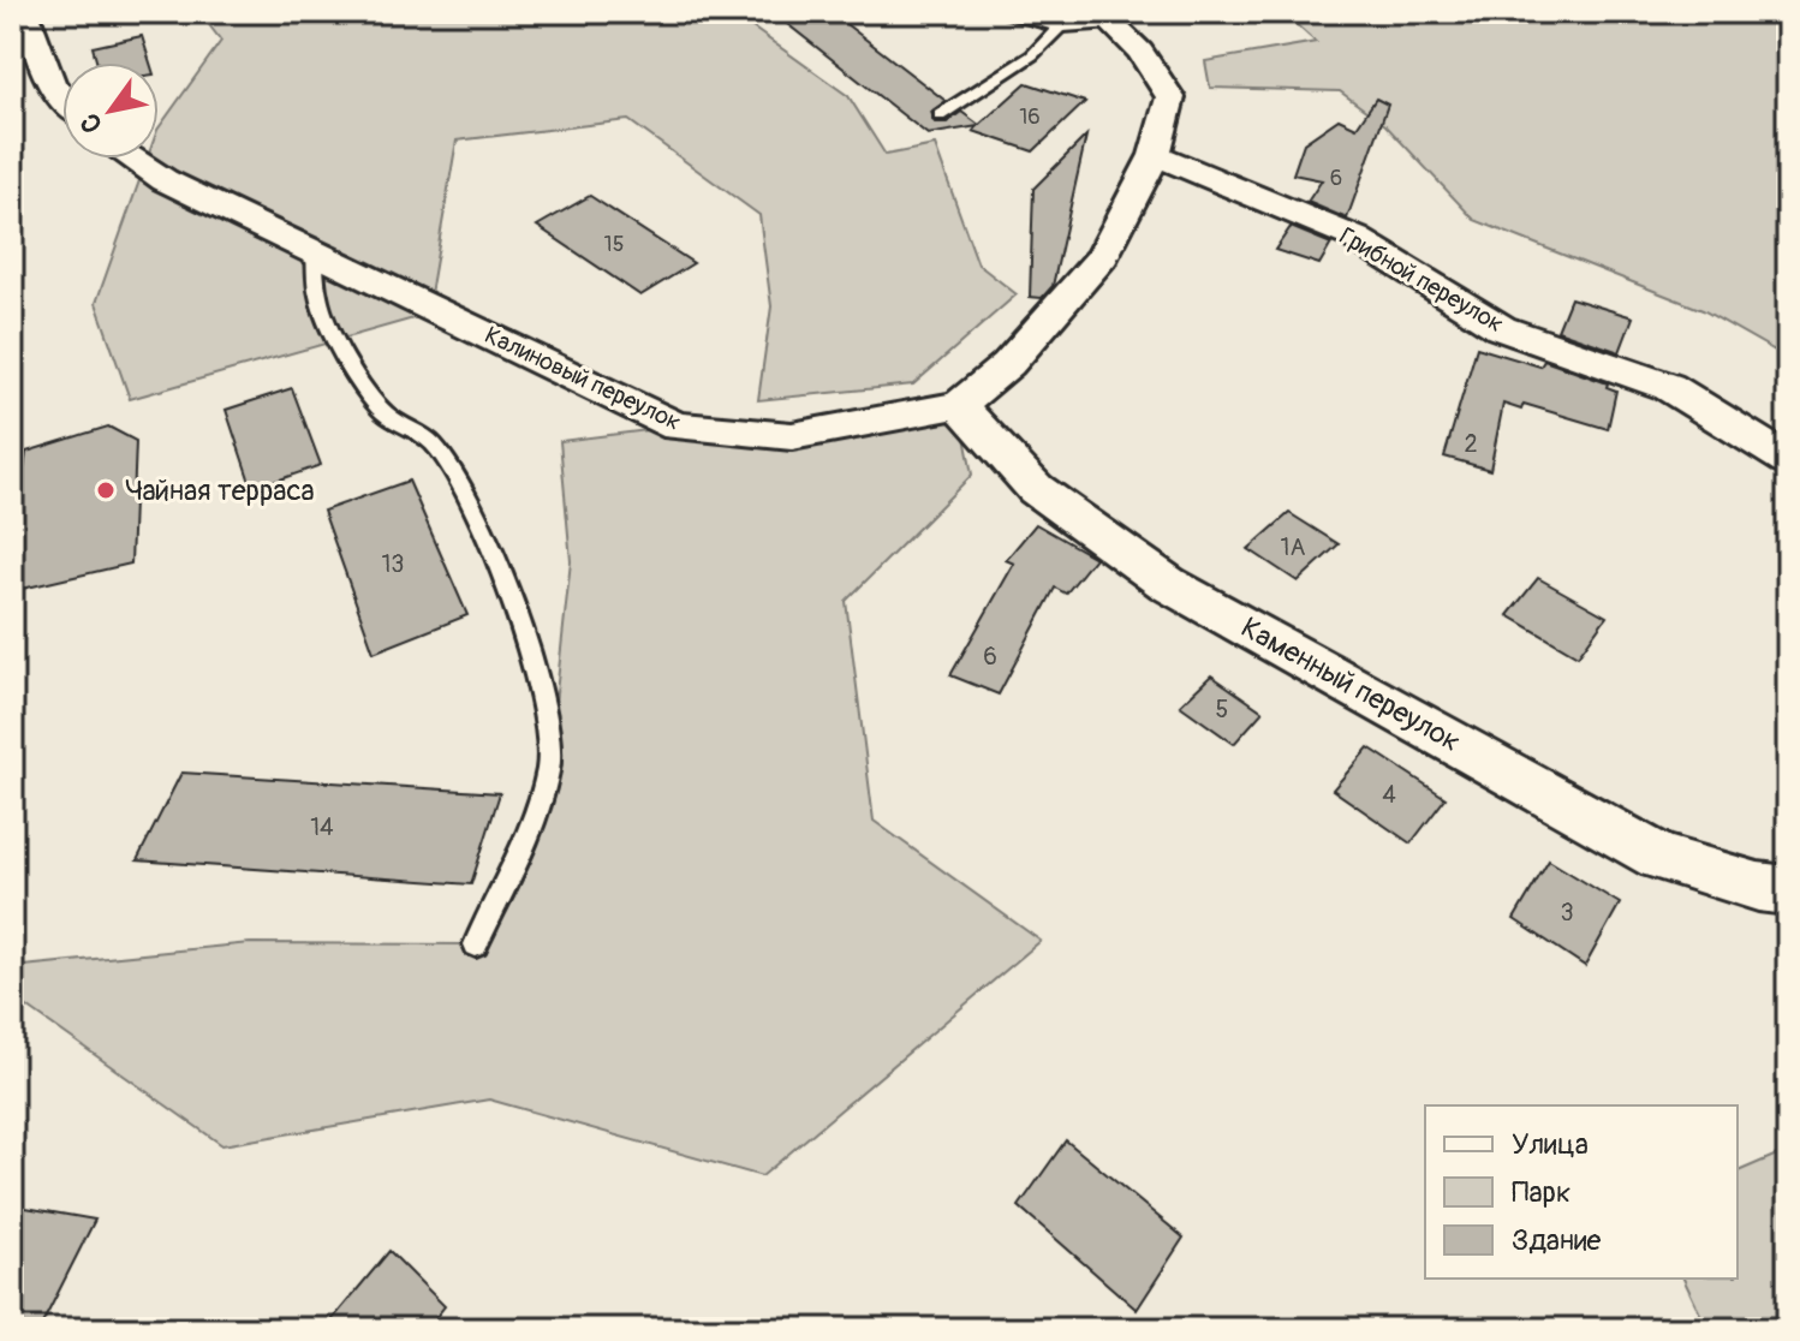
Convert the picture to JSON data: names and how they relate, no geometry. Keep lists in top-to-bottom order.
{
  "streets": {
    "street": ["Грибной переулок", "Калиновый переулок", "Каменный переулок"]
  },
  "crossings": [
    ["Грибной переулок", "Калиновый переулок"],
    ["Калиновый переулок", "Каменный переулок"]
  ],
  "places": ["Чайная терраса"],
  "house_numbers": [
    "16",
    "6",
    "15",
    "2",
    "1А",
    "13",
    "6",
    "5",
    "4",
    "14",
    "3"
  ],
  "legend": ["Улица", "Парк", "Здание"],
  "north": "bottom left"
}
